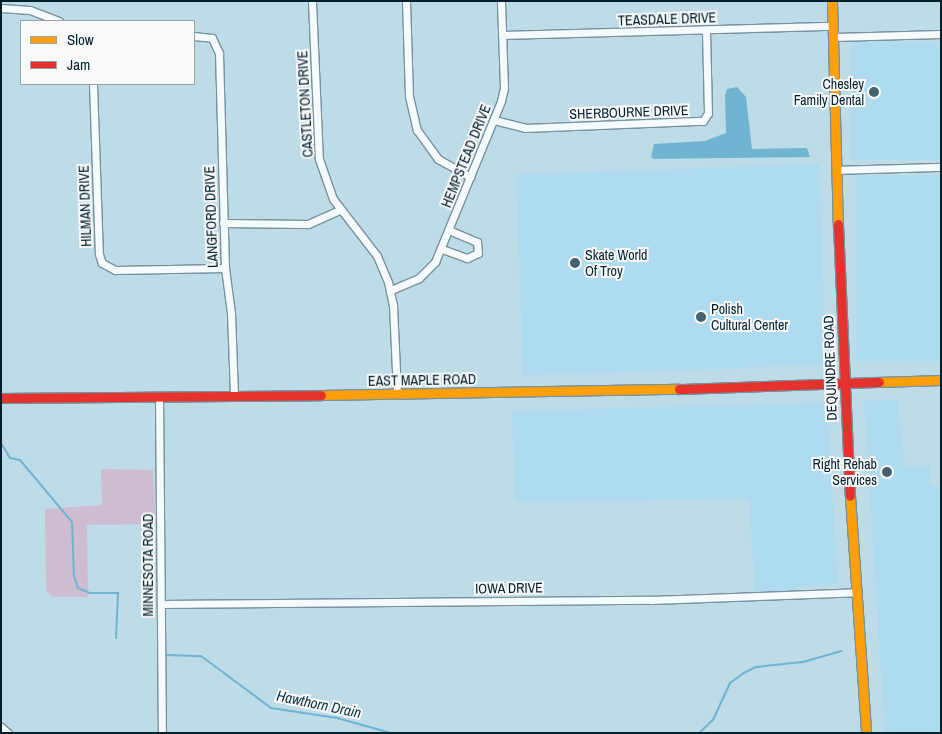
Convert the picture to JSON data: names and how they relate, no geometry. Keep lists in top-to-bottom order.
{
  "streets": {
    "main road": ["DEQUINDRE ROAD", "EAST MAPLE ROAD"],
    "street": [
      "TEASDALE DRIVE",
      "CASTLETON DRIVE",
      "SHERBOURNE DRIVE",
      "HEMPSTEAD DRIVE",
      "HILMAN DRIVE",
      "LANGFORD DRIVE",
      "MINNESOTA ROAD",
      "IOWA DRIVE"
    ]
  },
  "crossings": [
    ["TEASDALE DRIVE", "SHERBOURNE DRIVE"],
    ["TEASDALE DRIVE", "HEMPSTEAD DRIVE"],
    ["TEASDALE DRIVE", "DEQUINDRE ROAD"],
    ["CASTLETON DRIVE", "HEMPSTEAD DRIVE"],
    ["CASTLETON DRIVE", "EAST MAPLE ROAD"],
    ["SHERBOURNE DRIVE", "HEMPSTEAD DRIVE"],
    ["HILMAN DRIVE", "LANGFORD DRIVE"],
    ["LANGFORD DRIVE", "EAST MAPLE ROAD"],
    ["DEQUINDRE ROAD", "EAST MAPLE ROAD"],
    ["DEQUINDRE ROAD", "IOWA DRIVE"],
    ["EAST MAPLE ROAD", "MINNESOTA ROAD"],
    ["MINNESOTA ROAD", "IOWA DRIVE"]
  ],
  "water": ["Hawthorn Drain"],
  "places": [
    "Chesley Family Dental",
    "Skate World Of Troy",
    "Polish Cultural Center",
    "Right Rehab Services"
  ],
  "legend": ["Slow", "Jam"]
}
